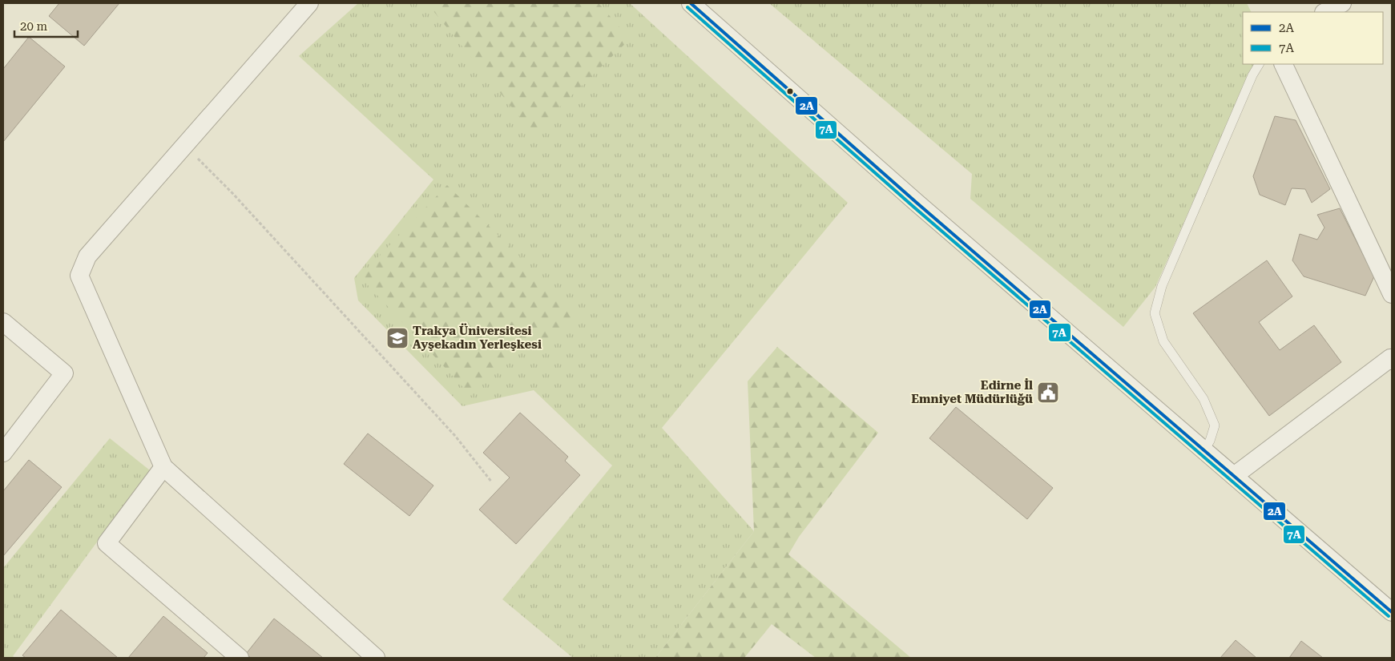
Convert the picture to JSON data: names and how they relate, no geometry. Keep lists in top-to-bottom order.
{
  "places": {
    "school or university": ["Trakya Üniversitesi Ayşekadın Yerleşkesi"],
    "public building": ["Edirne İl Emniyet Müdürlüğü"]
  },
  "lines": ["transit line 2A", "transit line 7A"],
  "legend": ["2A", "7A"],
  "scale_bar": "20 m"
}
